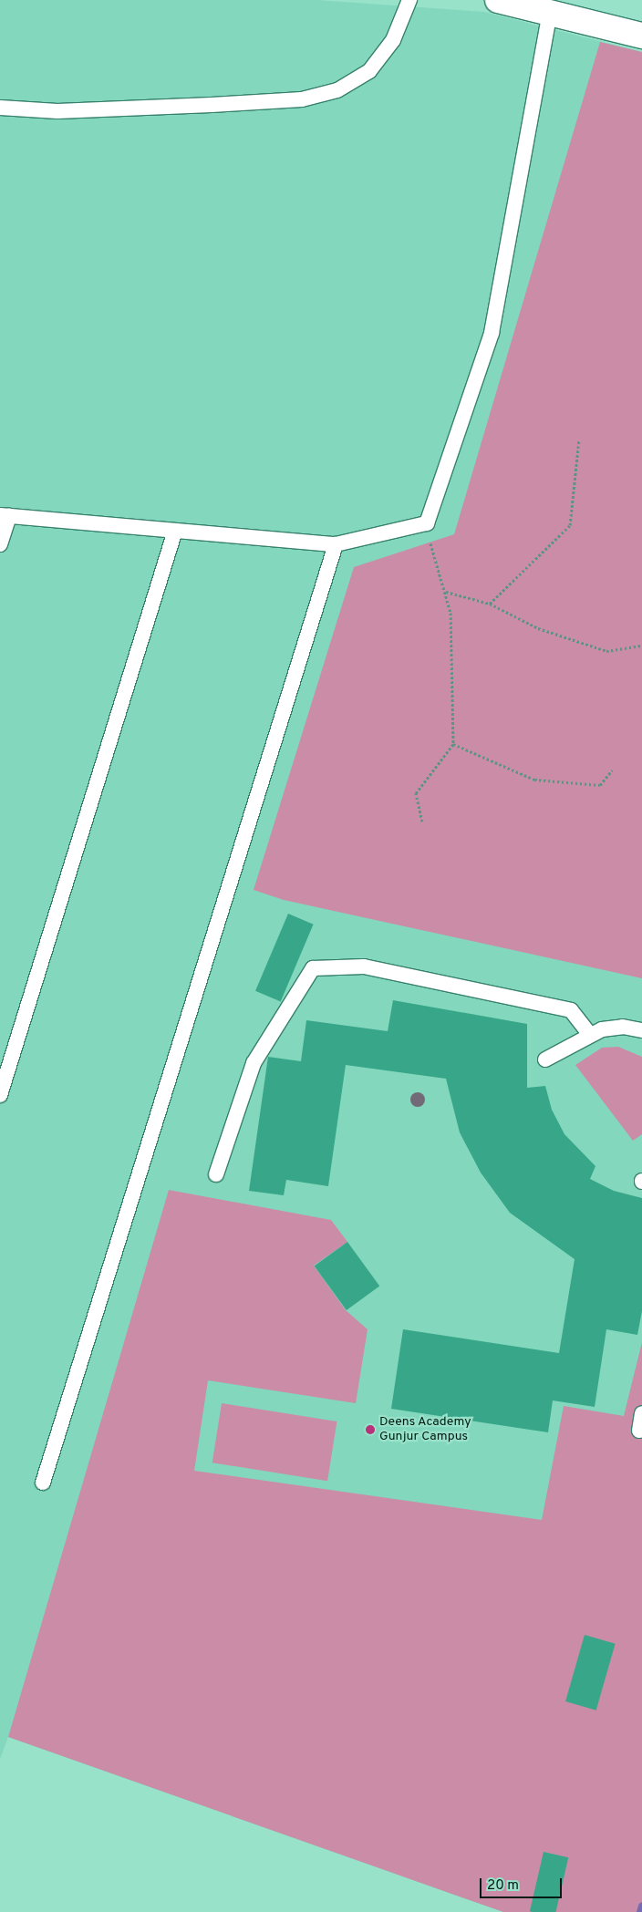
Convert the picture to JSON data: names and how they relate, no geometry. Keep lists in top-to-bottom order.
{
  "places": ["Deens Academy Gunjur Campus"],
  "scale_bar": "20 m"
}
